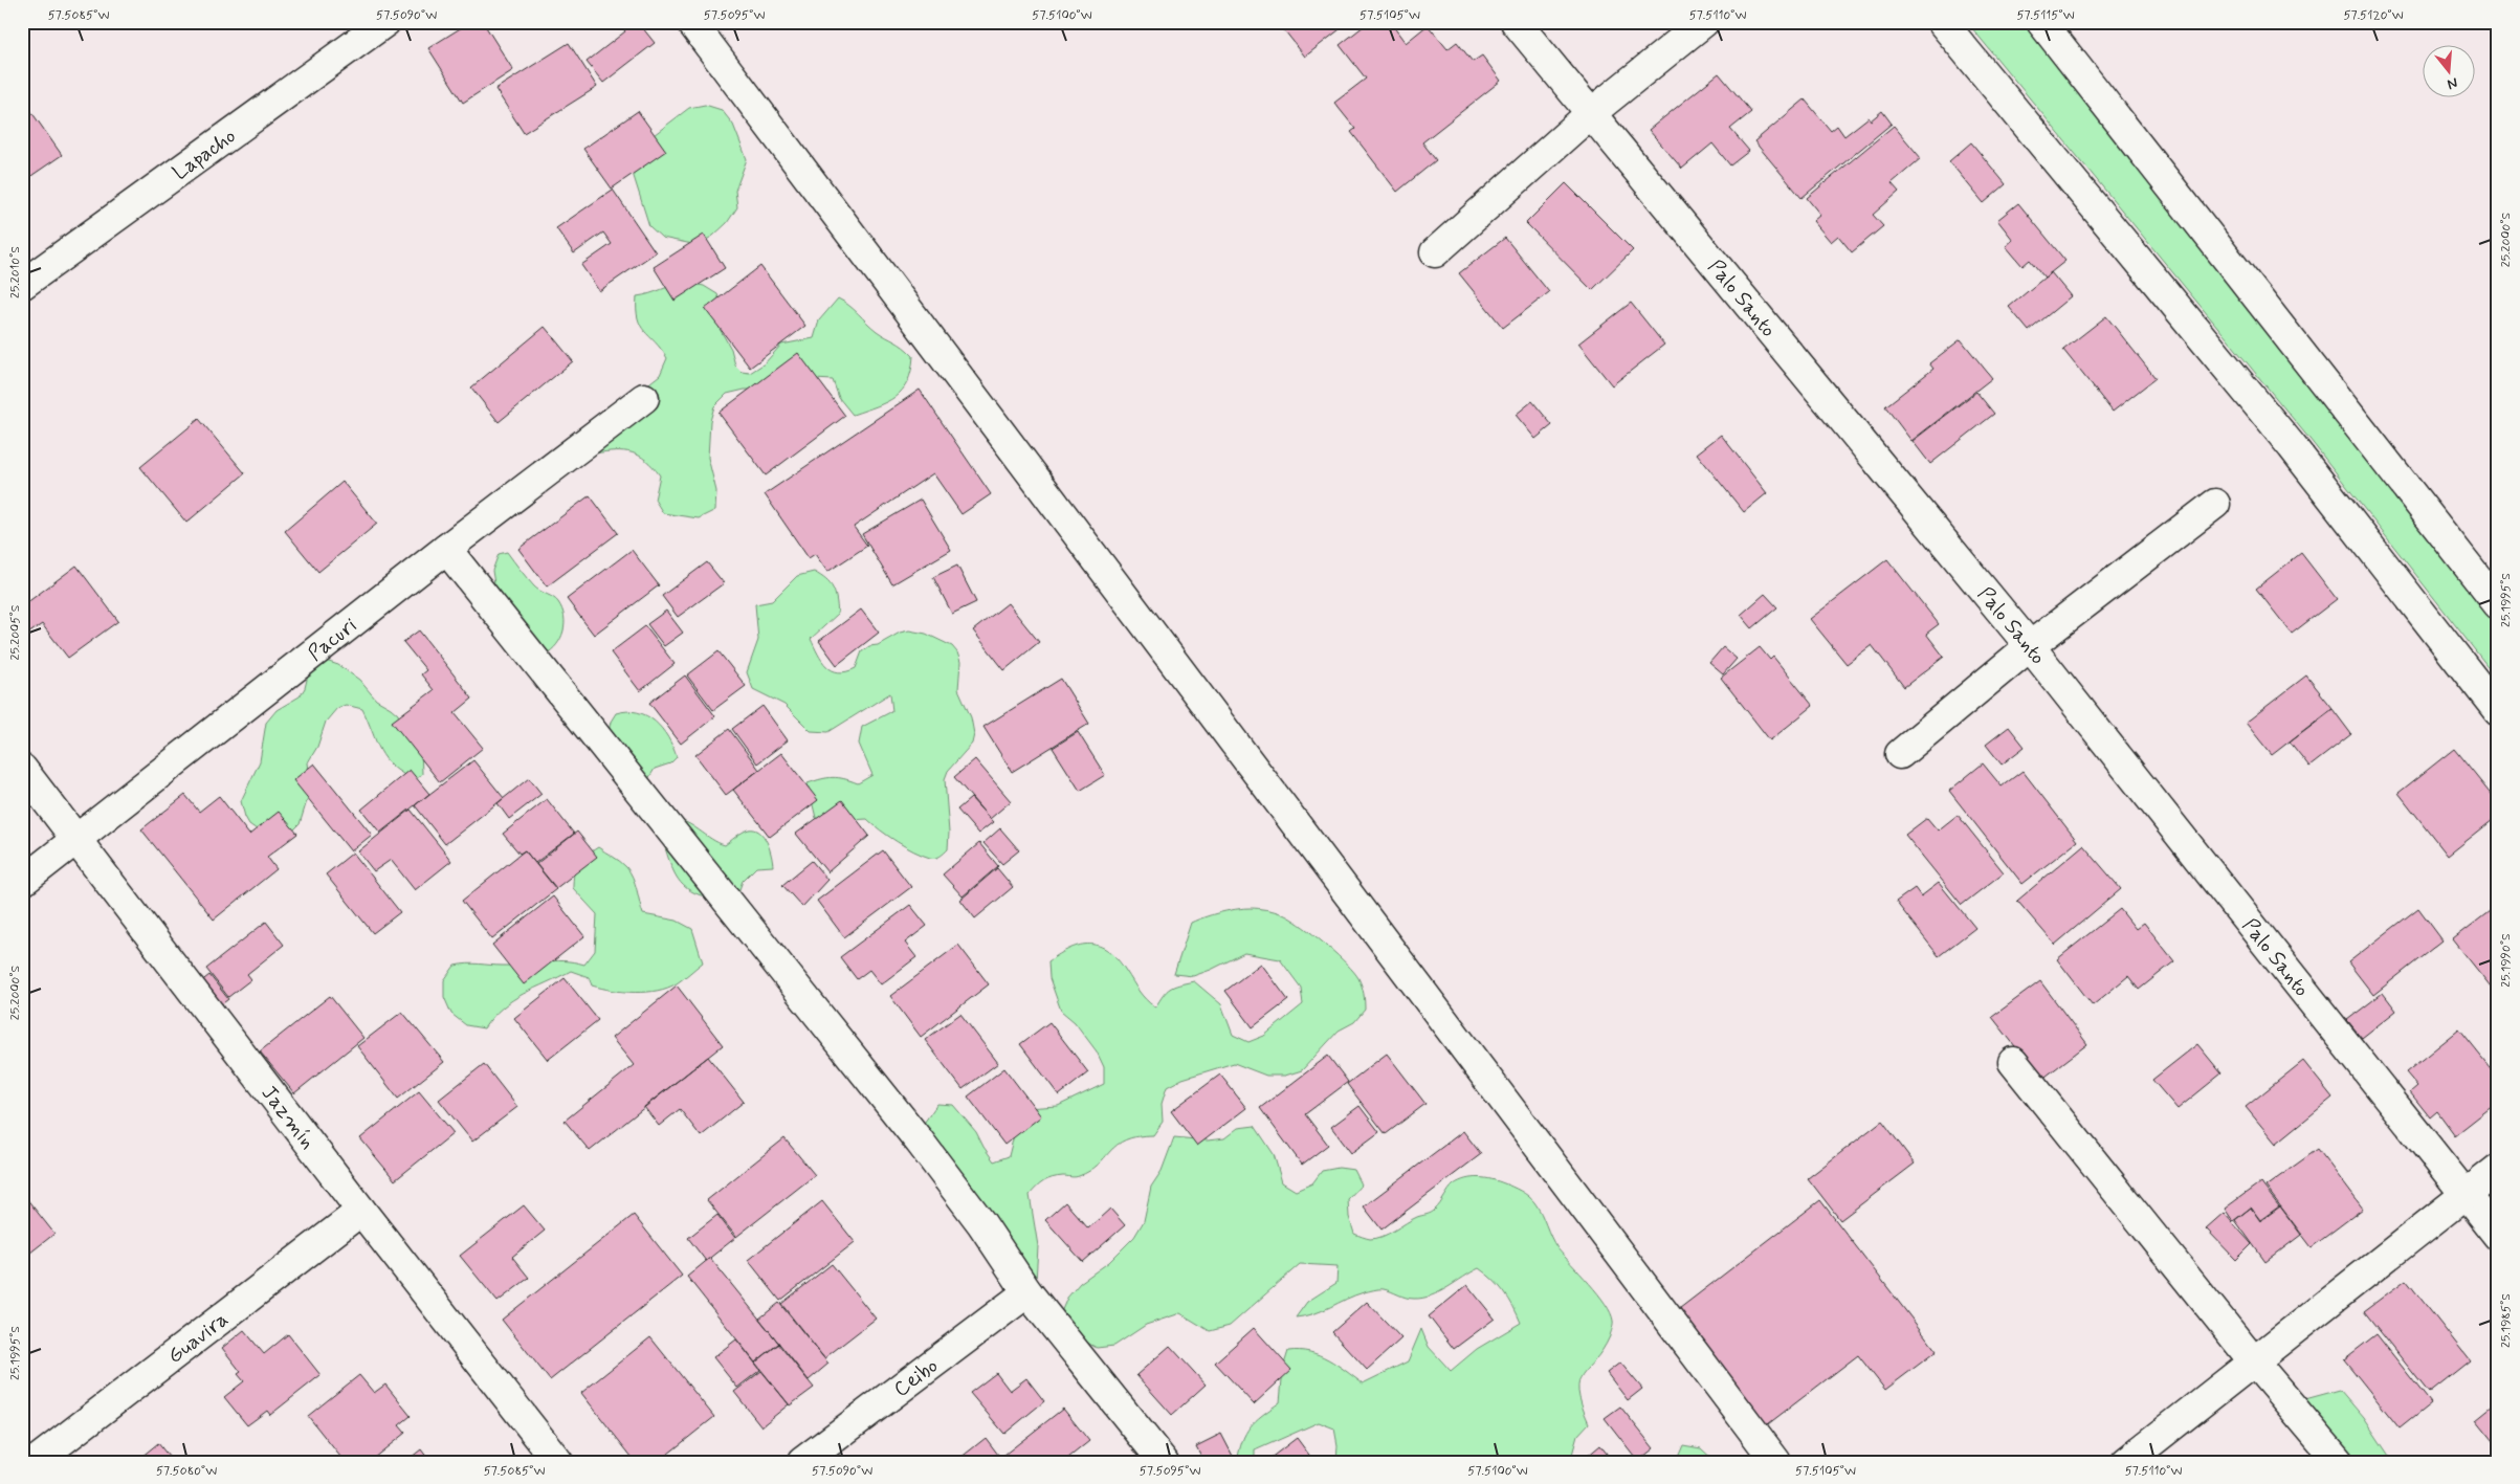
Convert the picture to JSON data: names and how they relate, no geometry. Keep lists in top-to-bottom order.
{
  "streets": {
    "street": [
      "Lapacho",
      "Palo Santo",
      "Pacuri",
      "Jazmín",
      "Guavira",
      "Ceibo"
    ]
  },
  "crossings": [
    ["Pacuri", "Jazmín"],
    ["Jazmín", "Guavira"]
  ],
  "north": "bottom",
  "coordinates": [
    "57.5085°W",
    "57.5090°W",
    "57.5095°W",
    "57.5100°W",
    "57.5105°W",
    "57.5110°W",
    "57.5115°W",
    "57.5120°W",
    "25.2000°S",
    "25.2010°S",
    "25.1995°S",
    "25.2005°S",
    "25.1990°S",
    "25.1985°S",
    "57.5080°W"
  ]
}
